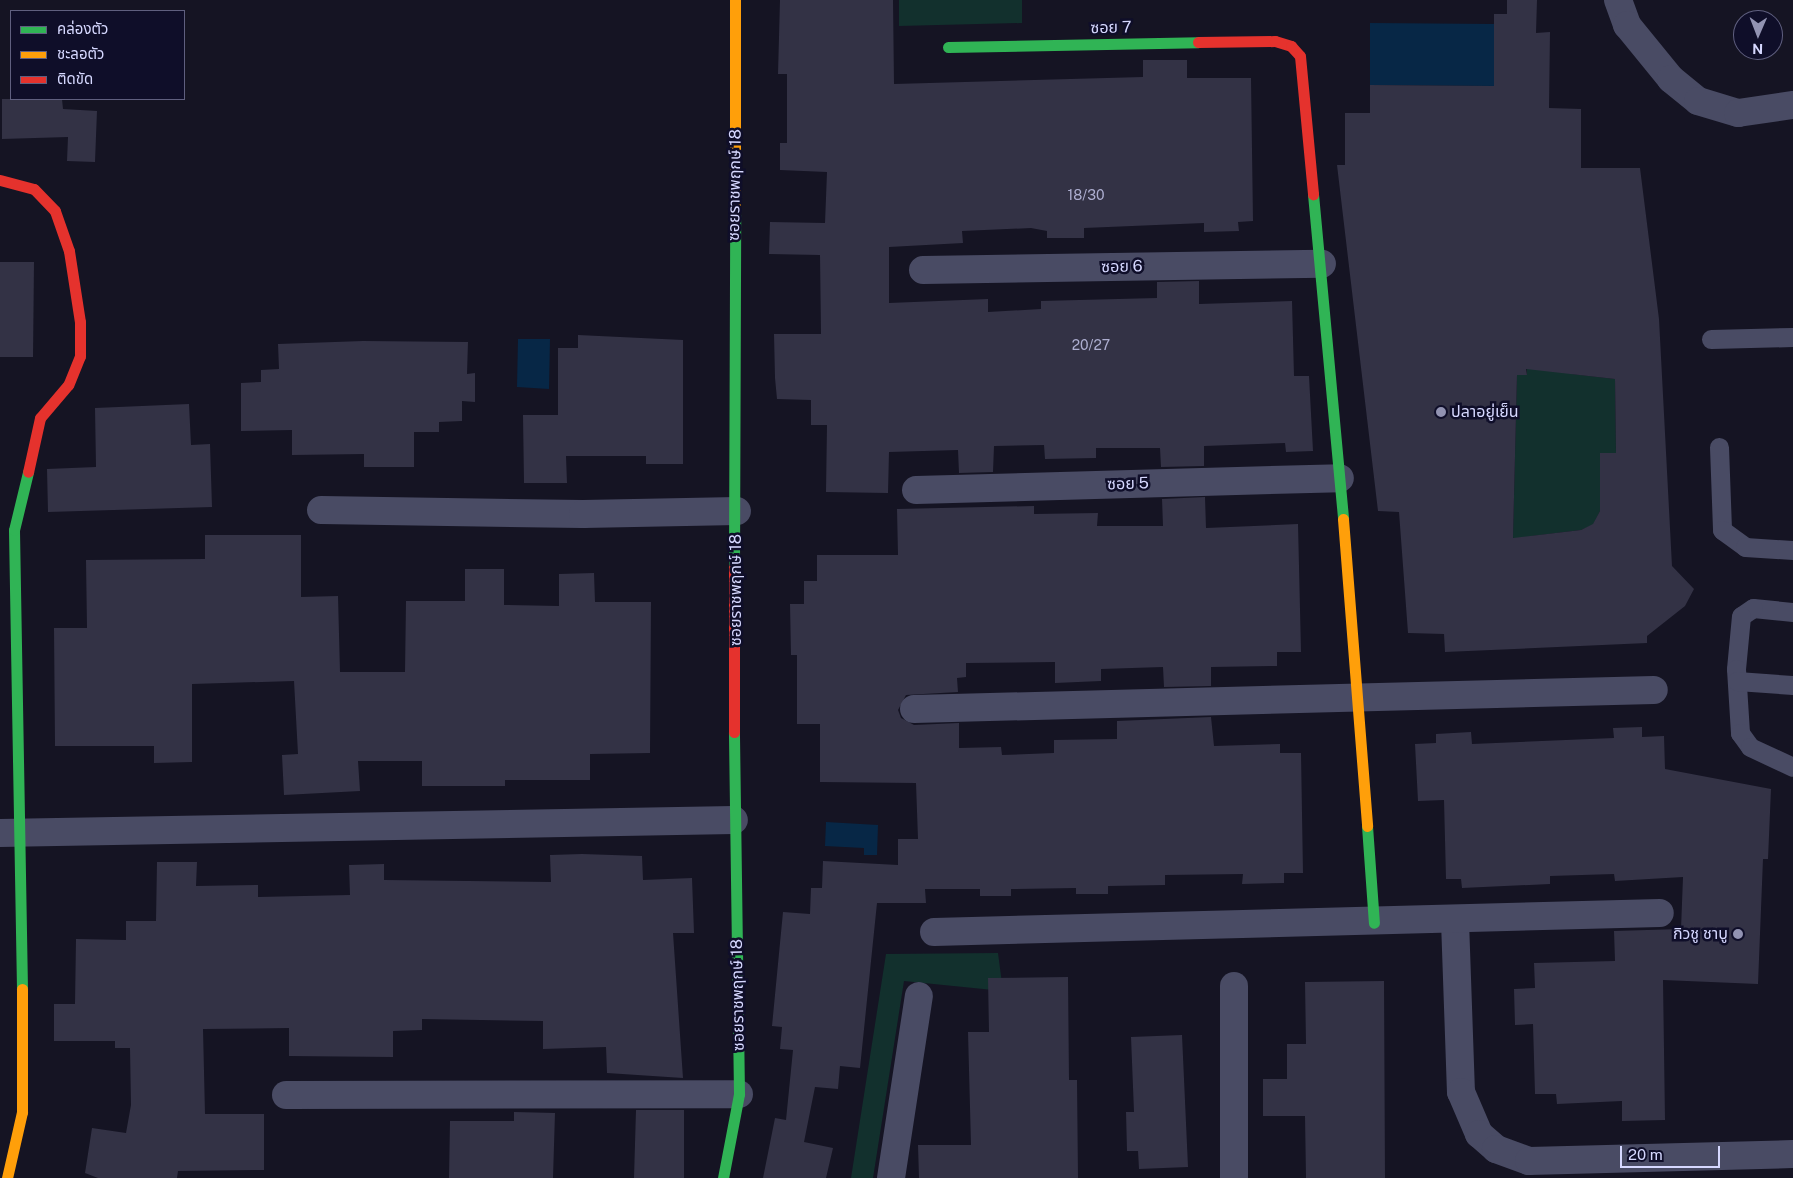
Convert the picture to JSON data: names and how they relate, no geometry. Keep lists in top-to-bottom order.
{
  "streets": {
    "street": [
      "ซอย 7",
      "ซอยราชพฤกษ์ 18",
      "ซอย 6",
      "ซอย 5"
    ]
  },
  "crossings": [
    ["ซอย 7", "ซอย 6"]
  ],
  "places": ["ปลาอยู่เย็น", "กิวชู ชาบู"],
  "house_numbers": ["18/30", "20/27"],
  "legend": ["คล่องตัว", "ชะลอตัว", "ติดขัด"],
  "scale_bar": "20 m",
  "north": "bottom"
}
